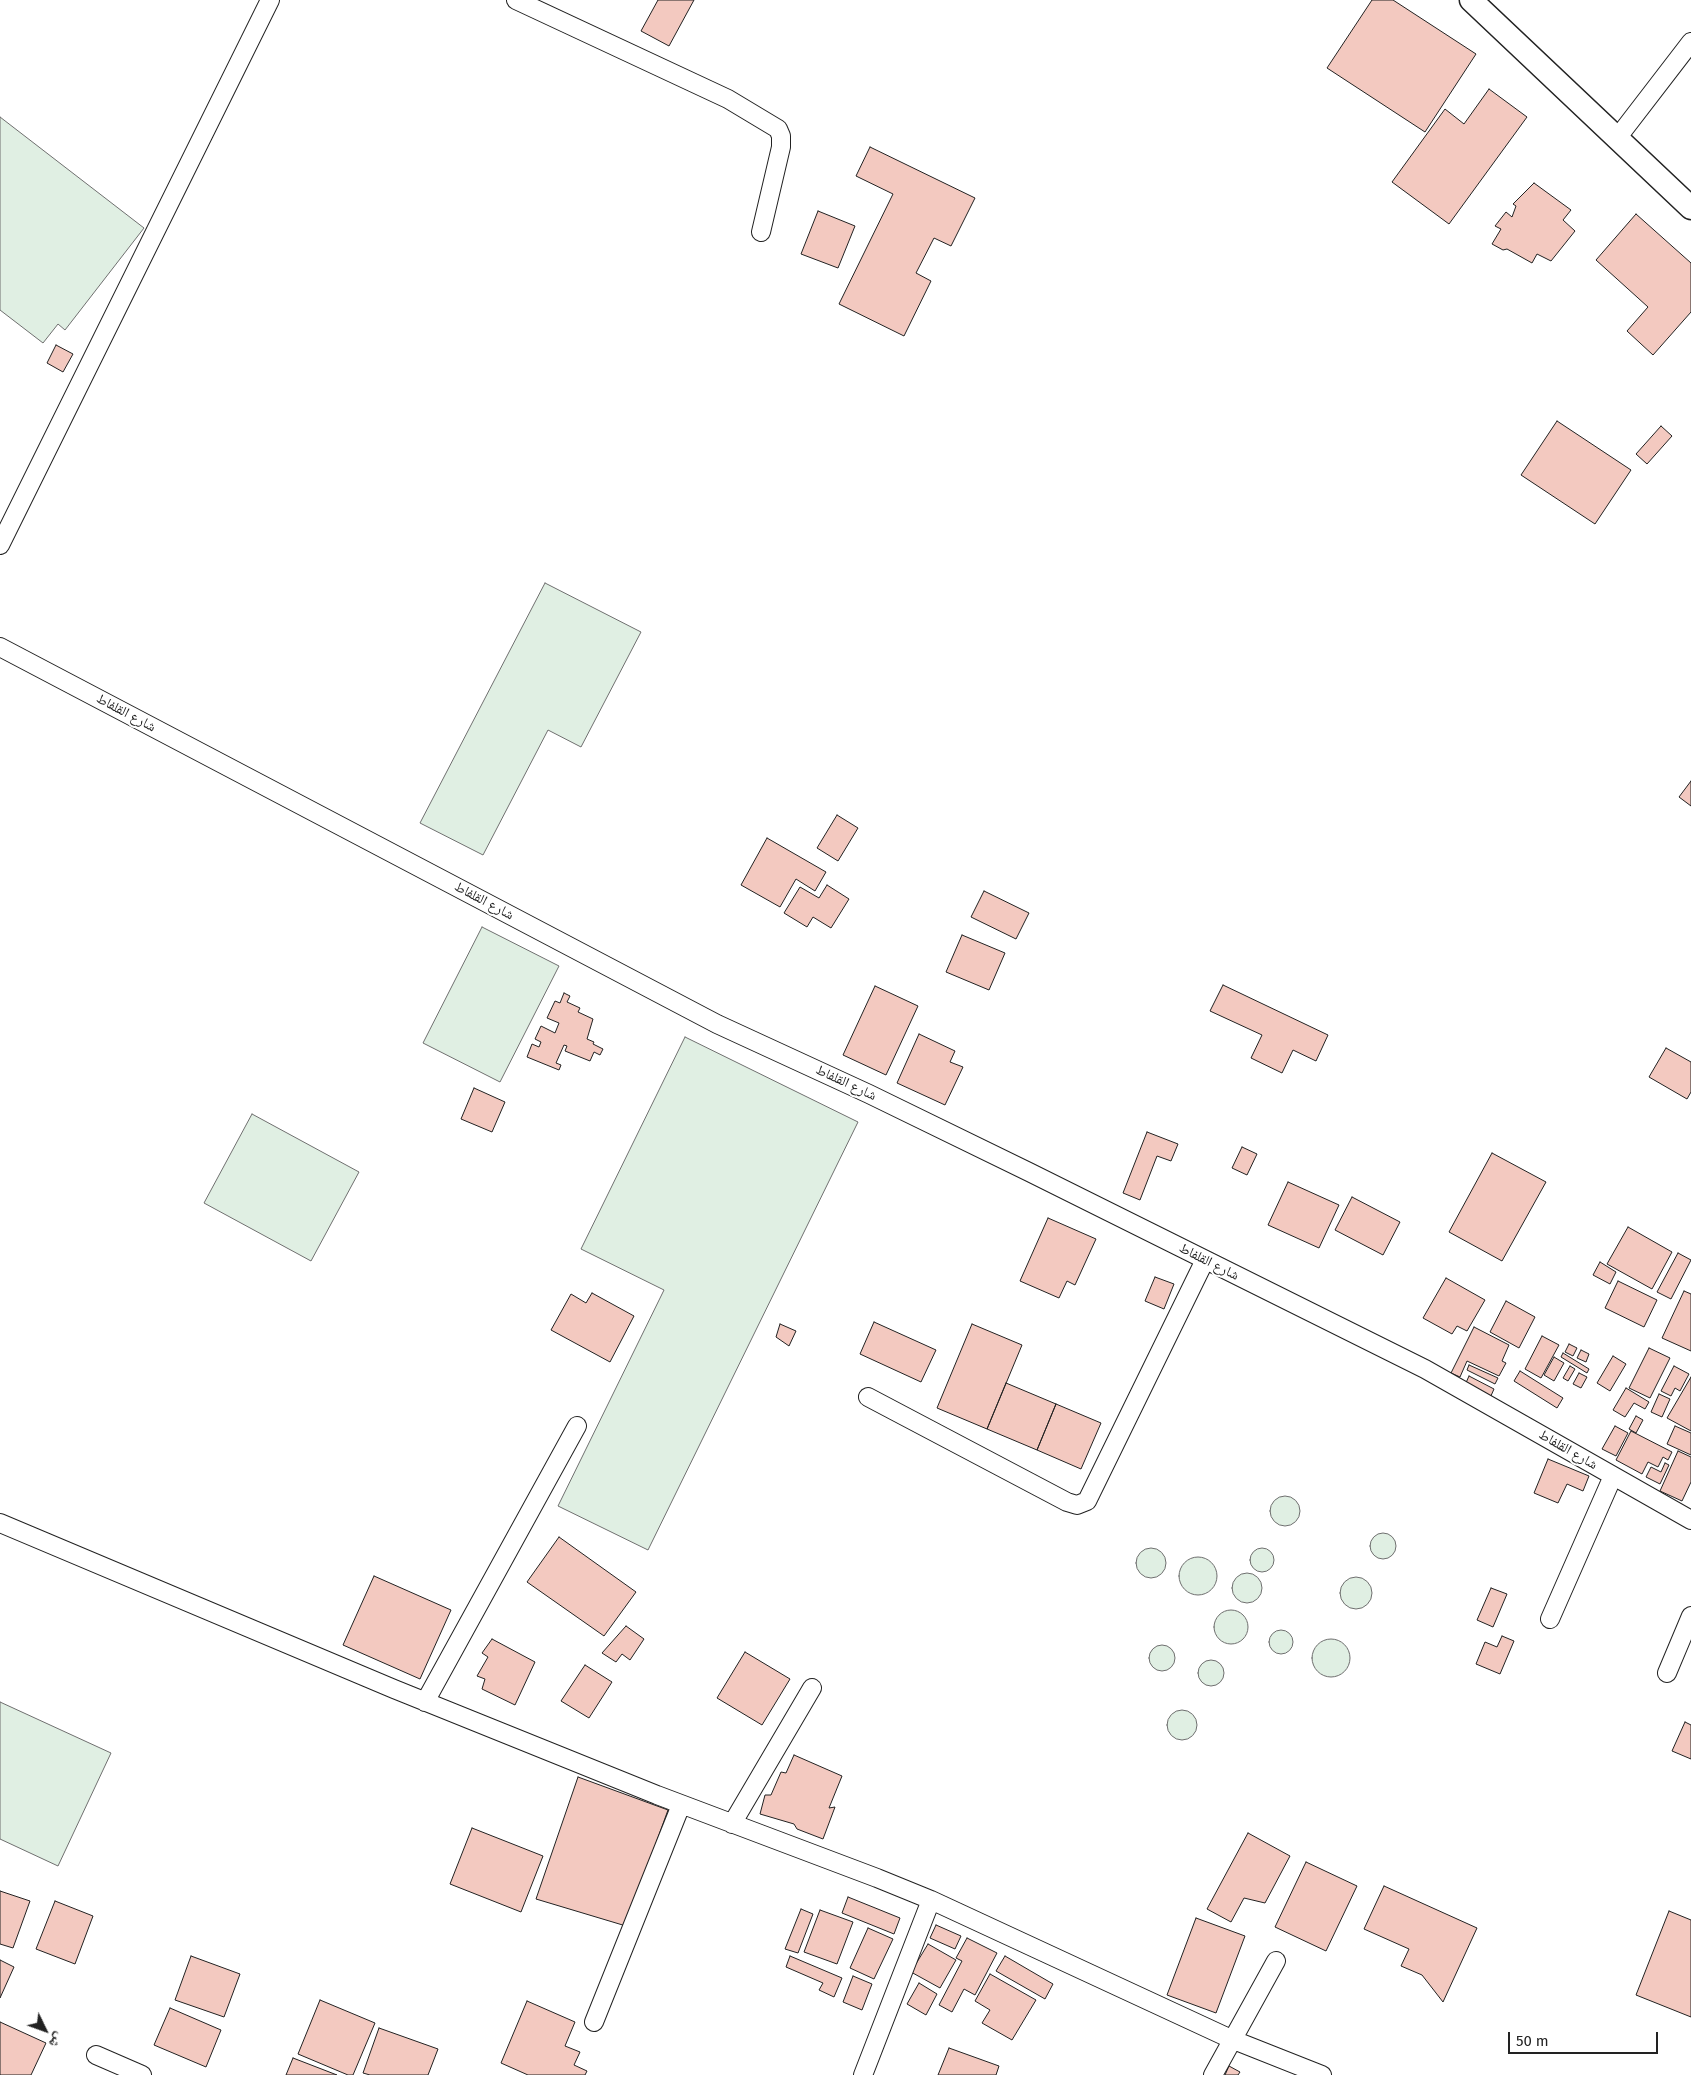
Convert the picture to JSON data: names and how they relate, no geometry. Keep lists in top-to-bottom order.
{
  "streets": {
    "street": ["شارع القلفاط"]
  },
  "scale_bar": "50 m",
  "north": "bottom right"
}
